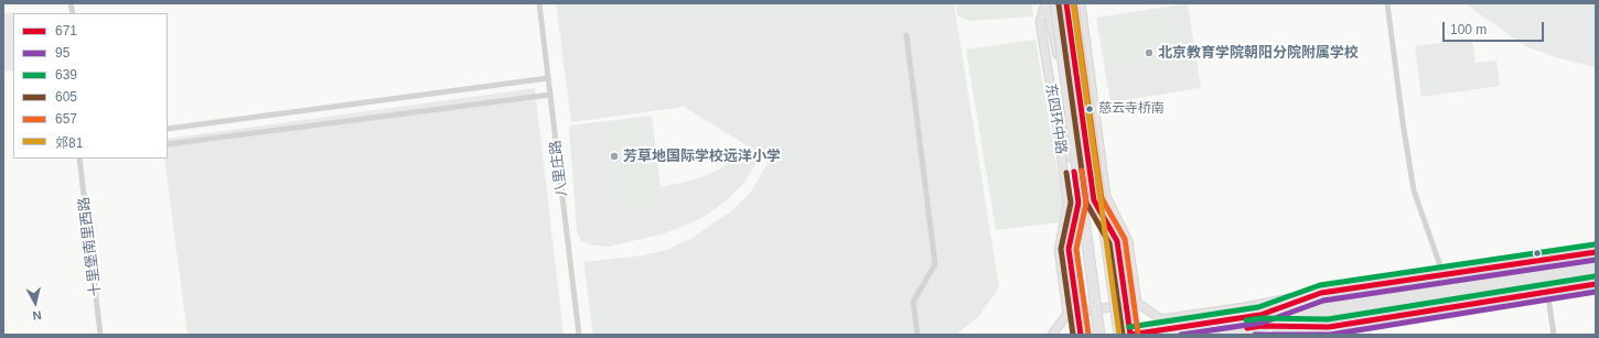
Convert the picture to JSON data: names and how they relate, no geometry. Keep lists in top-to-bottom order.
{
  "streets": {
    "street": ["东四环中路", "八里庄路", "十里堡南里西路"]
  },
  "places": ["北京教育学院朝阳分院附属学校", "慈云寺桥南", "芳草地国际学校远洋小学"],
  "lines": [
    "transit line 671",
    "transit line 657",
    "transit line 郊81",
    "transit line 605",
    "transit line 639",
    "transit line 95"
  ],
  "legend": [
    "671",
    "95",
    "639",
    "605",
    "657",
    "郊81"
  ],
  "scale_bar": "100 m",
  "north": "bottom"
}
